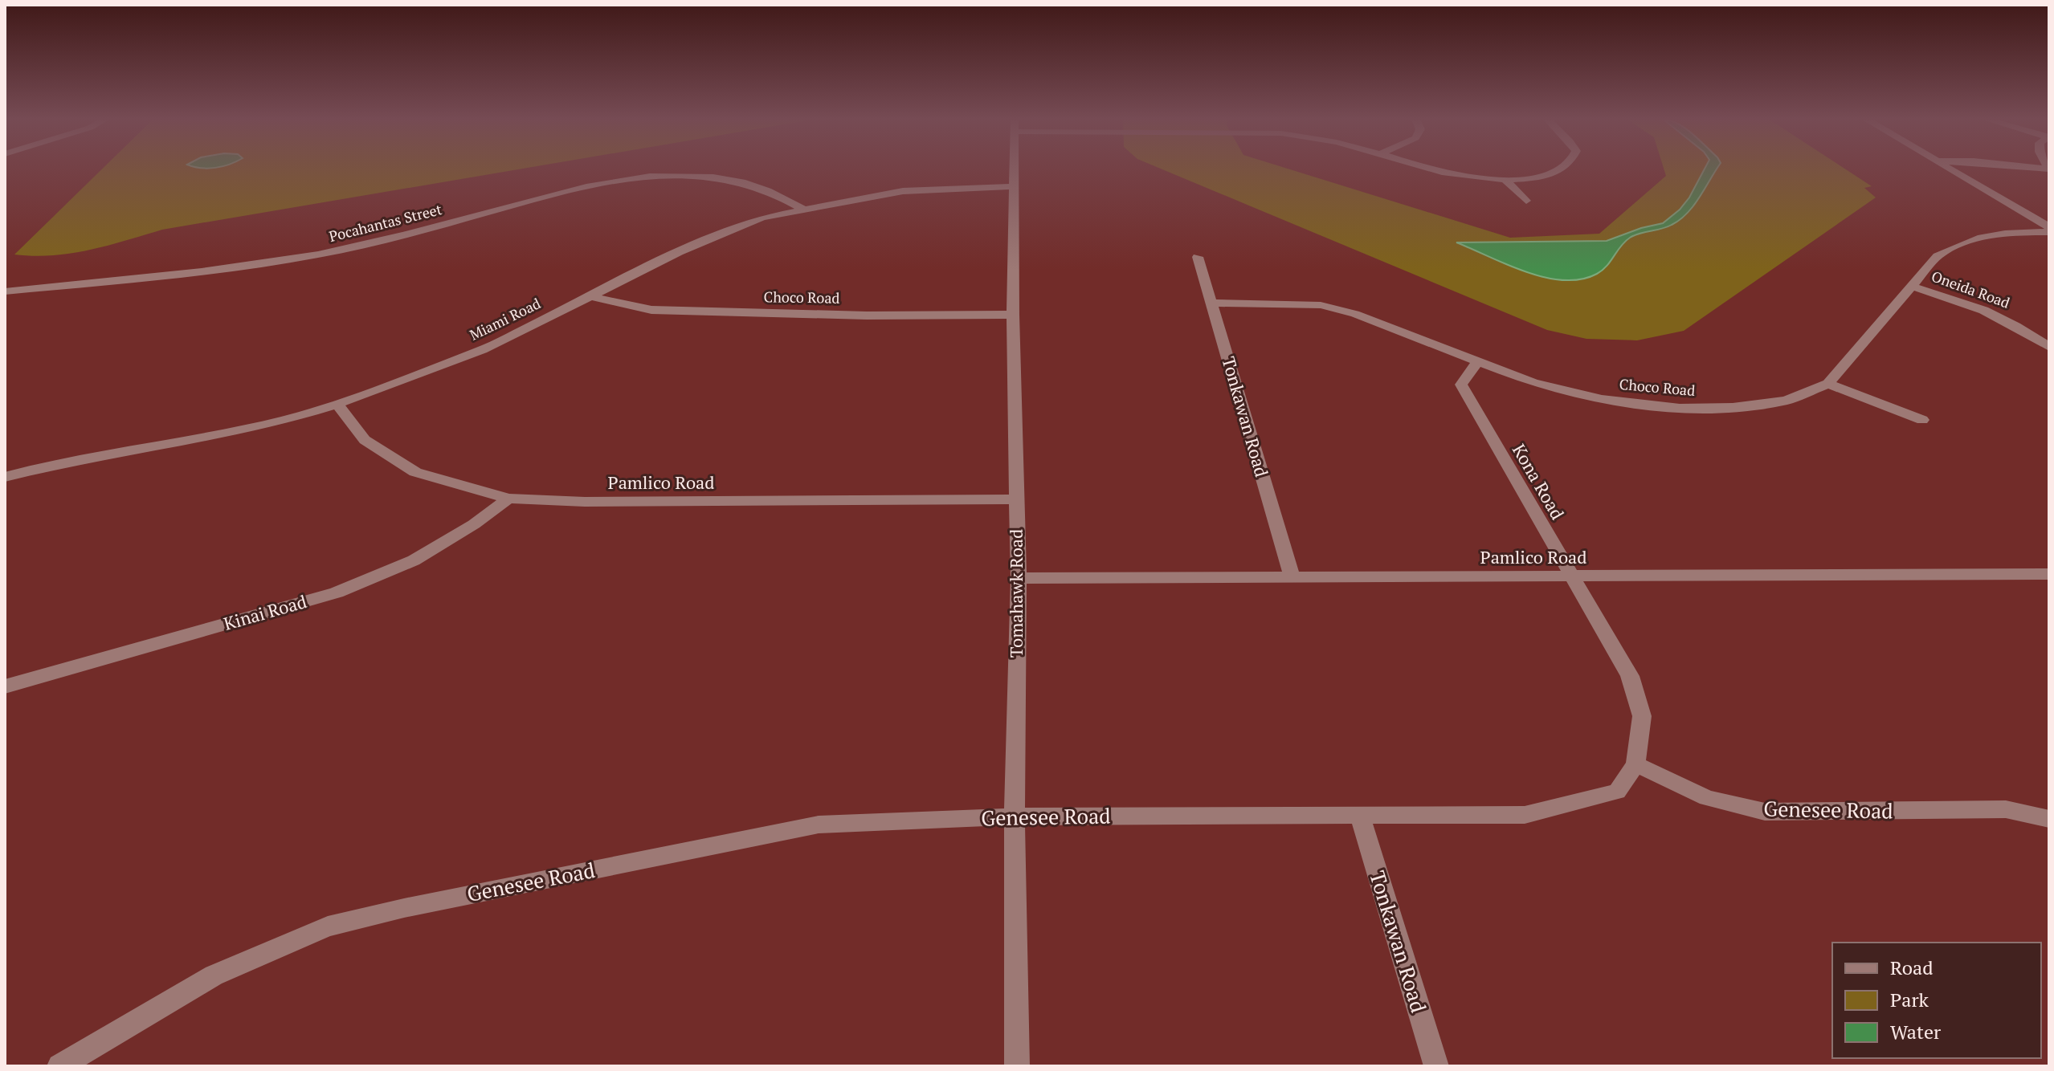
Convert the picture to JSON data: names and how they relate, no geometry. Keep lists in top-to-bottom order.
{
  "streets": {
    "street": [
      "Pocahantas Street",
      "Oneida Road",
      "Choco Road",
      "Miami Road",
      "Tonkawan Road",
      "Kona Road",
      "Pamlico Road",
      "Tomahawk Road",
      "Kinai Road",
      "Genesee Road"
    ]
  },
  "crossings": [
    ["Pocahantas Street", "Miami Road"],
    ["Oneida Road", "Choco Road"],
    ["Choco Road", "Miami Road"],
    ["Choco Road", "Tonkawan Road"],
    ["Choco Road", "Kona Road"],
    ["Choco Road", "Tomahawk Road"],
    ["Miami Road", "Pamlico Road"],
    ["Miami Road", "Tomahawk Road"],
    ["Tonkawan Road", "Pamlico Road"],
    ["Tonkawan Road", "Genesee Road"],
    ["Kona Road", "Pamlico Road"],
    ["Kona Road", "Genesee Road"],
    ["Pamlico Road", "Tomahawk Road"],
    ["Pamlico Road", "Kinai Road"],
    ["Tomahawk Road", "Genesee Road"]
  ],
  "legend": ["Road", "Park", "Water"]
}
